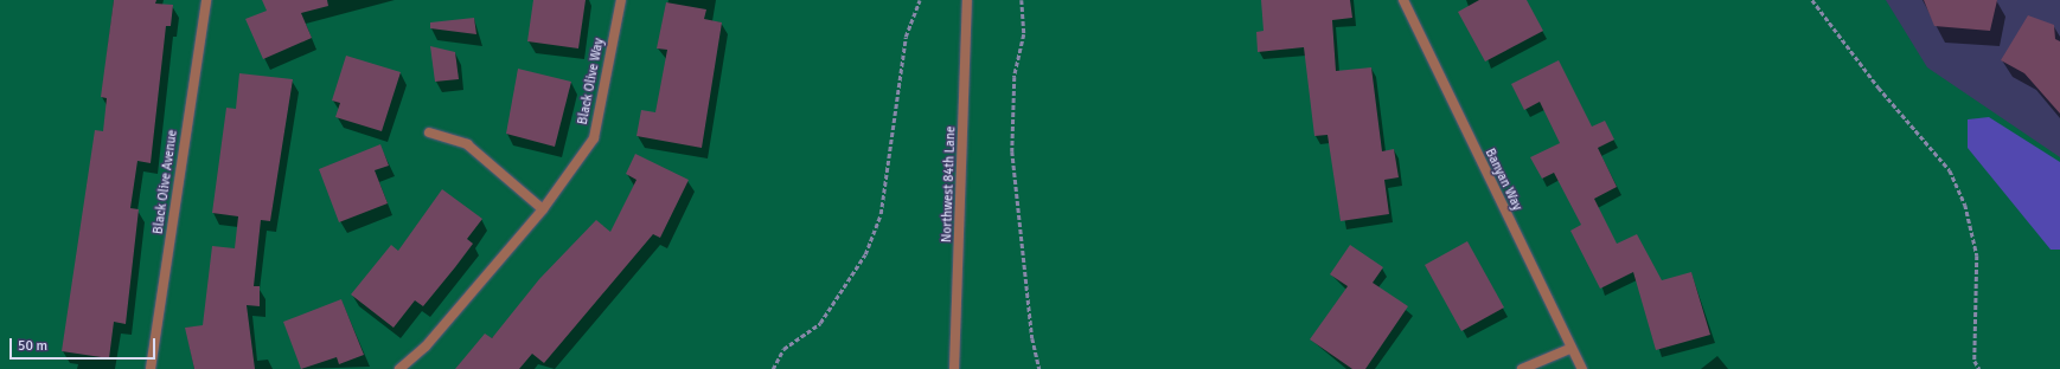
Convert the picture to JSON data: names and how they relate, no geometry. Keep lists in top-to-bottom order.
{
  "streets": {
    "street": [
      "Black Olive Way",
      "Banyan Way",
      "Black Olive Avenue",
      "Northwest 84th Lane"
    ]
  },
  "scale_bar": "50 m"
}
